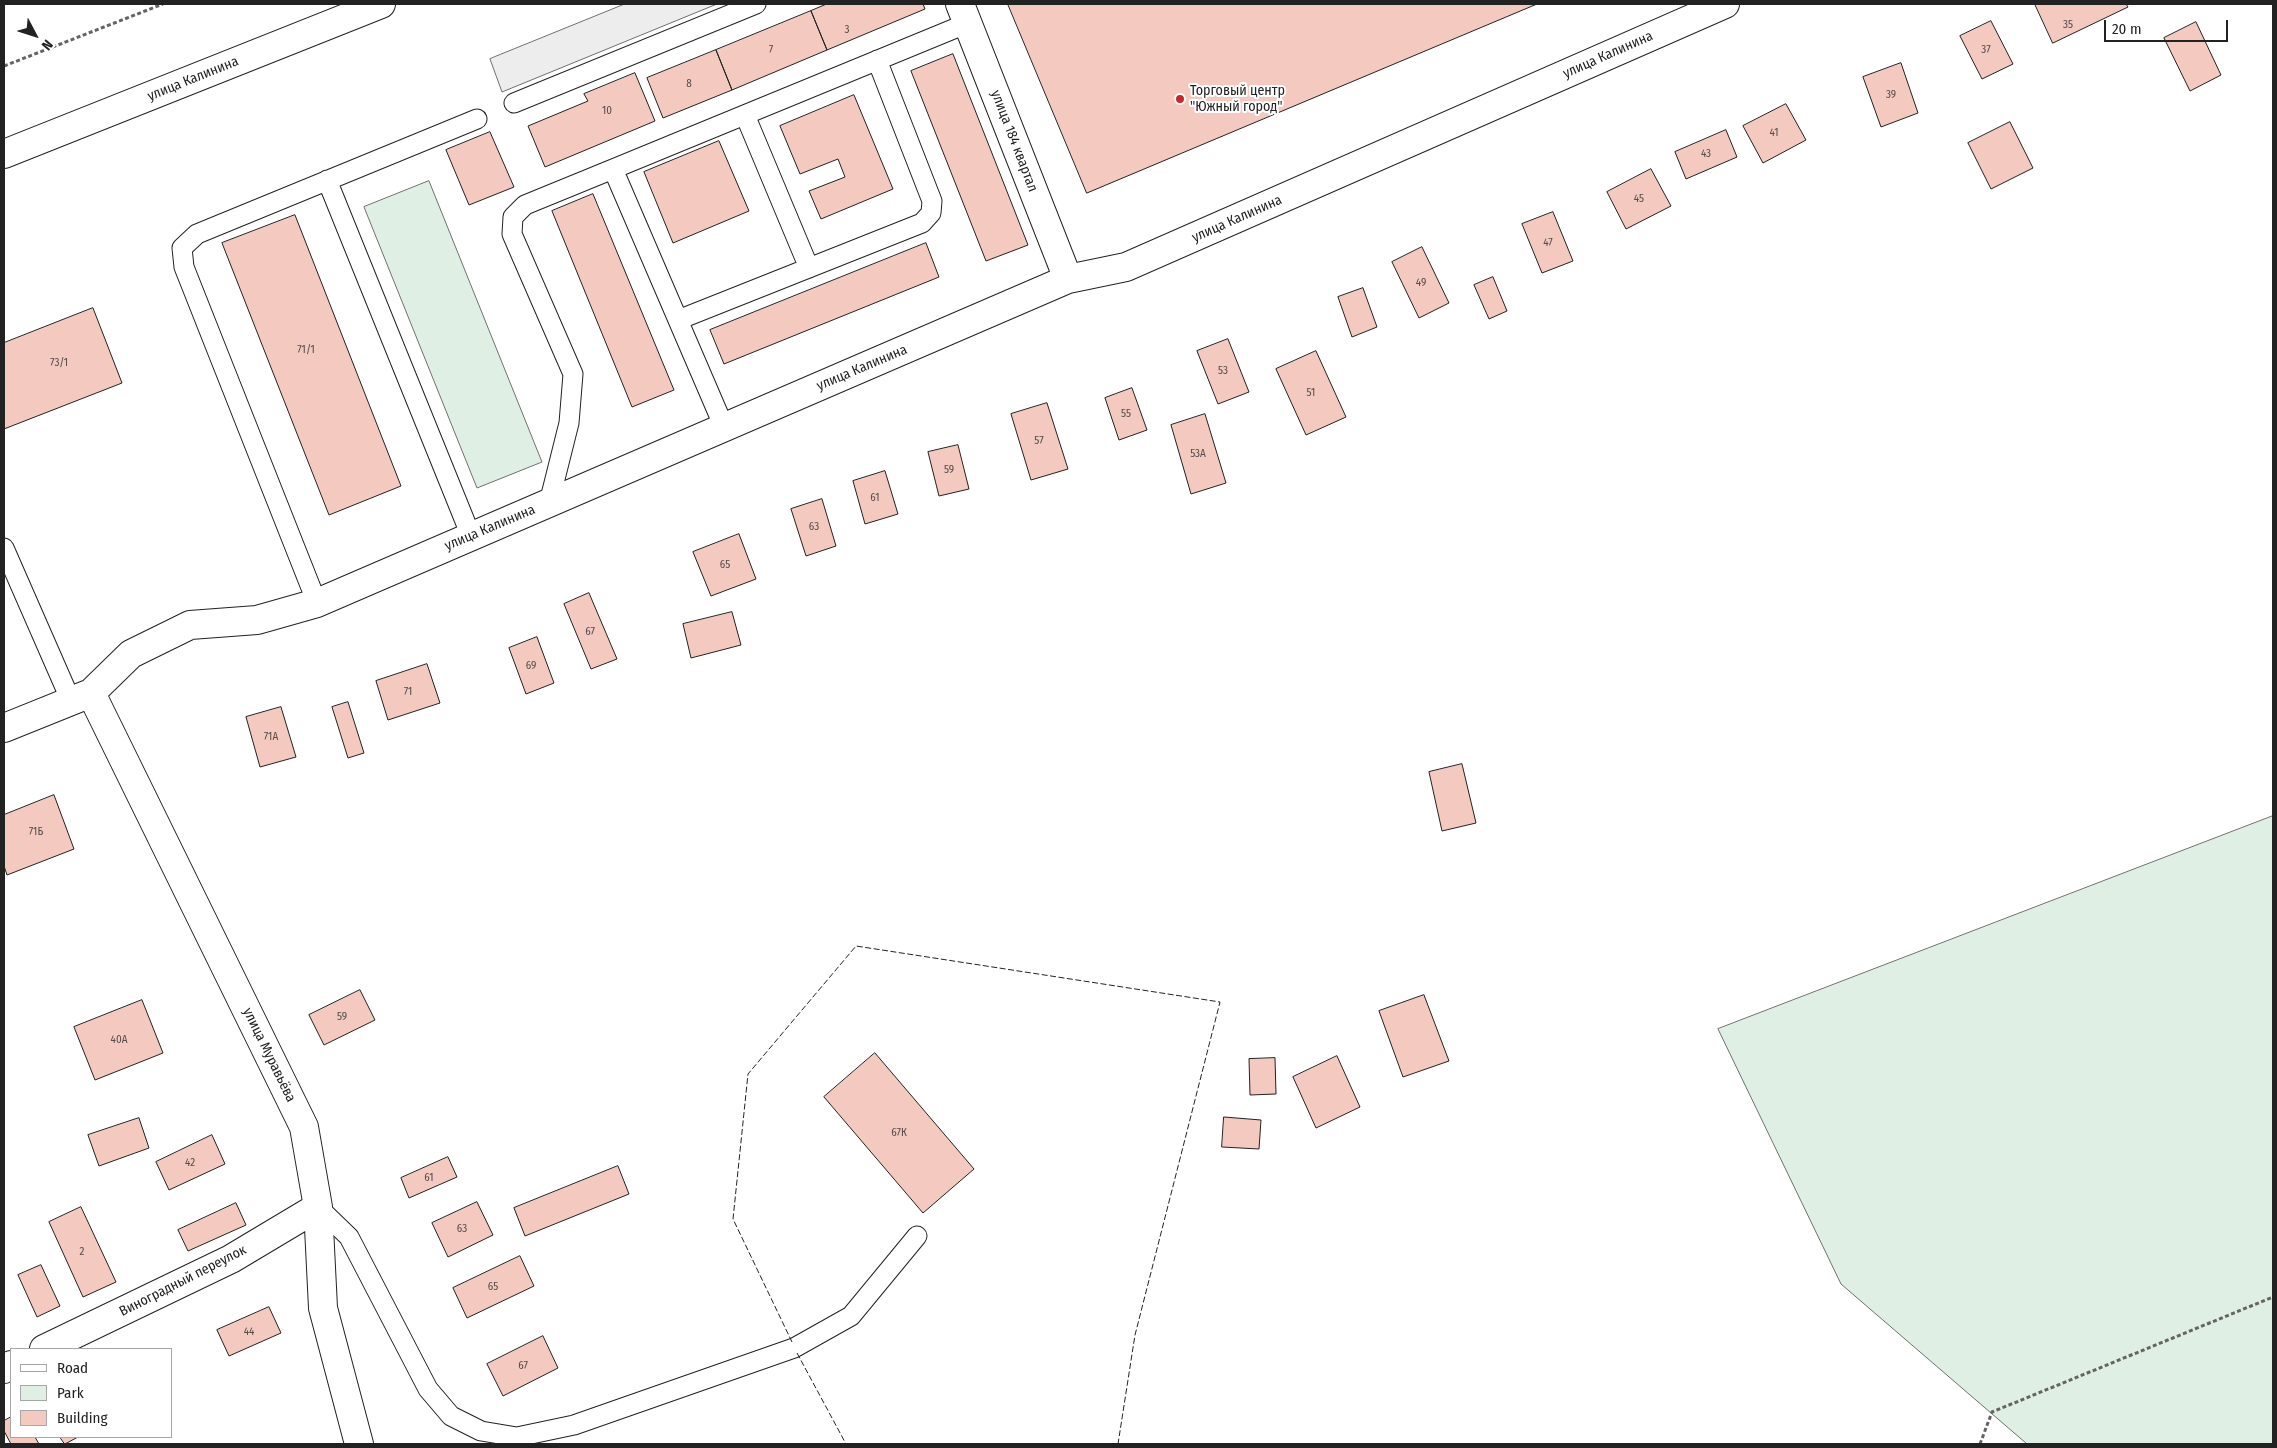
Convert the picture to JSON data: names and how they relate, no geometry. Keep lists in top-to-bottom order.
{
  "streets": {
    "street": [
      "улица Калинина",
      "улица 184 квартал",
      "улица Муравьёва",
      "Виноградный переулок"
    ]
  },
  "crossings": [
    ["улица Калинина", "улица 184 квартал"],
    ["улица Калинина", "улица Муравьёва"],
    ["улица Муравьёва", "Виноградный переулок"]
  ],
  "places": ["Торговый центр \"Южный город\""],
  "house_numbers": [
    "35",
    "3",
    "7",
    "37",
    "8",
    "39",
    "10",
    "41",
    "43",
    "45",
    "47",
    "49",
    "71/1",
    "73/1",
    "53",
    "51",
    "55",
    "57",
    "53А",
    "59",
    "61",
    "63",
    "65",
    "67",
    "69",
    "71",
    "71А",
    "71Б",
    "59",
    "40А",
    "67К",
    "42",
    "61",
    "63",
    "2",
    "65",
    "44",
    "67"
  ],
  "legend": ["Road", "Park", "Building"],
  "scale_bar": "20 m",
  "north": "bottom right"
}
